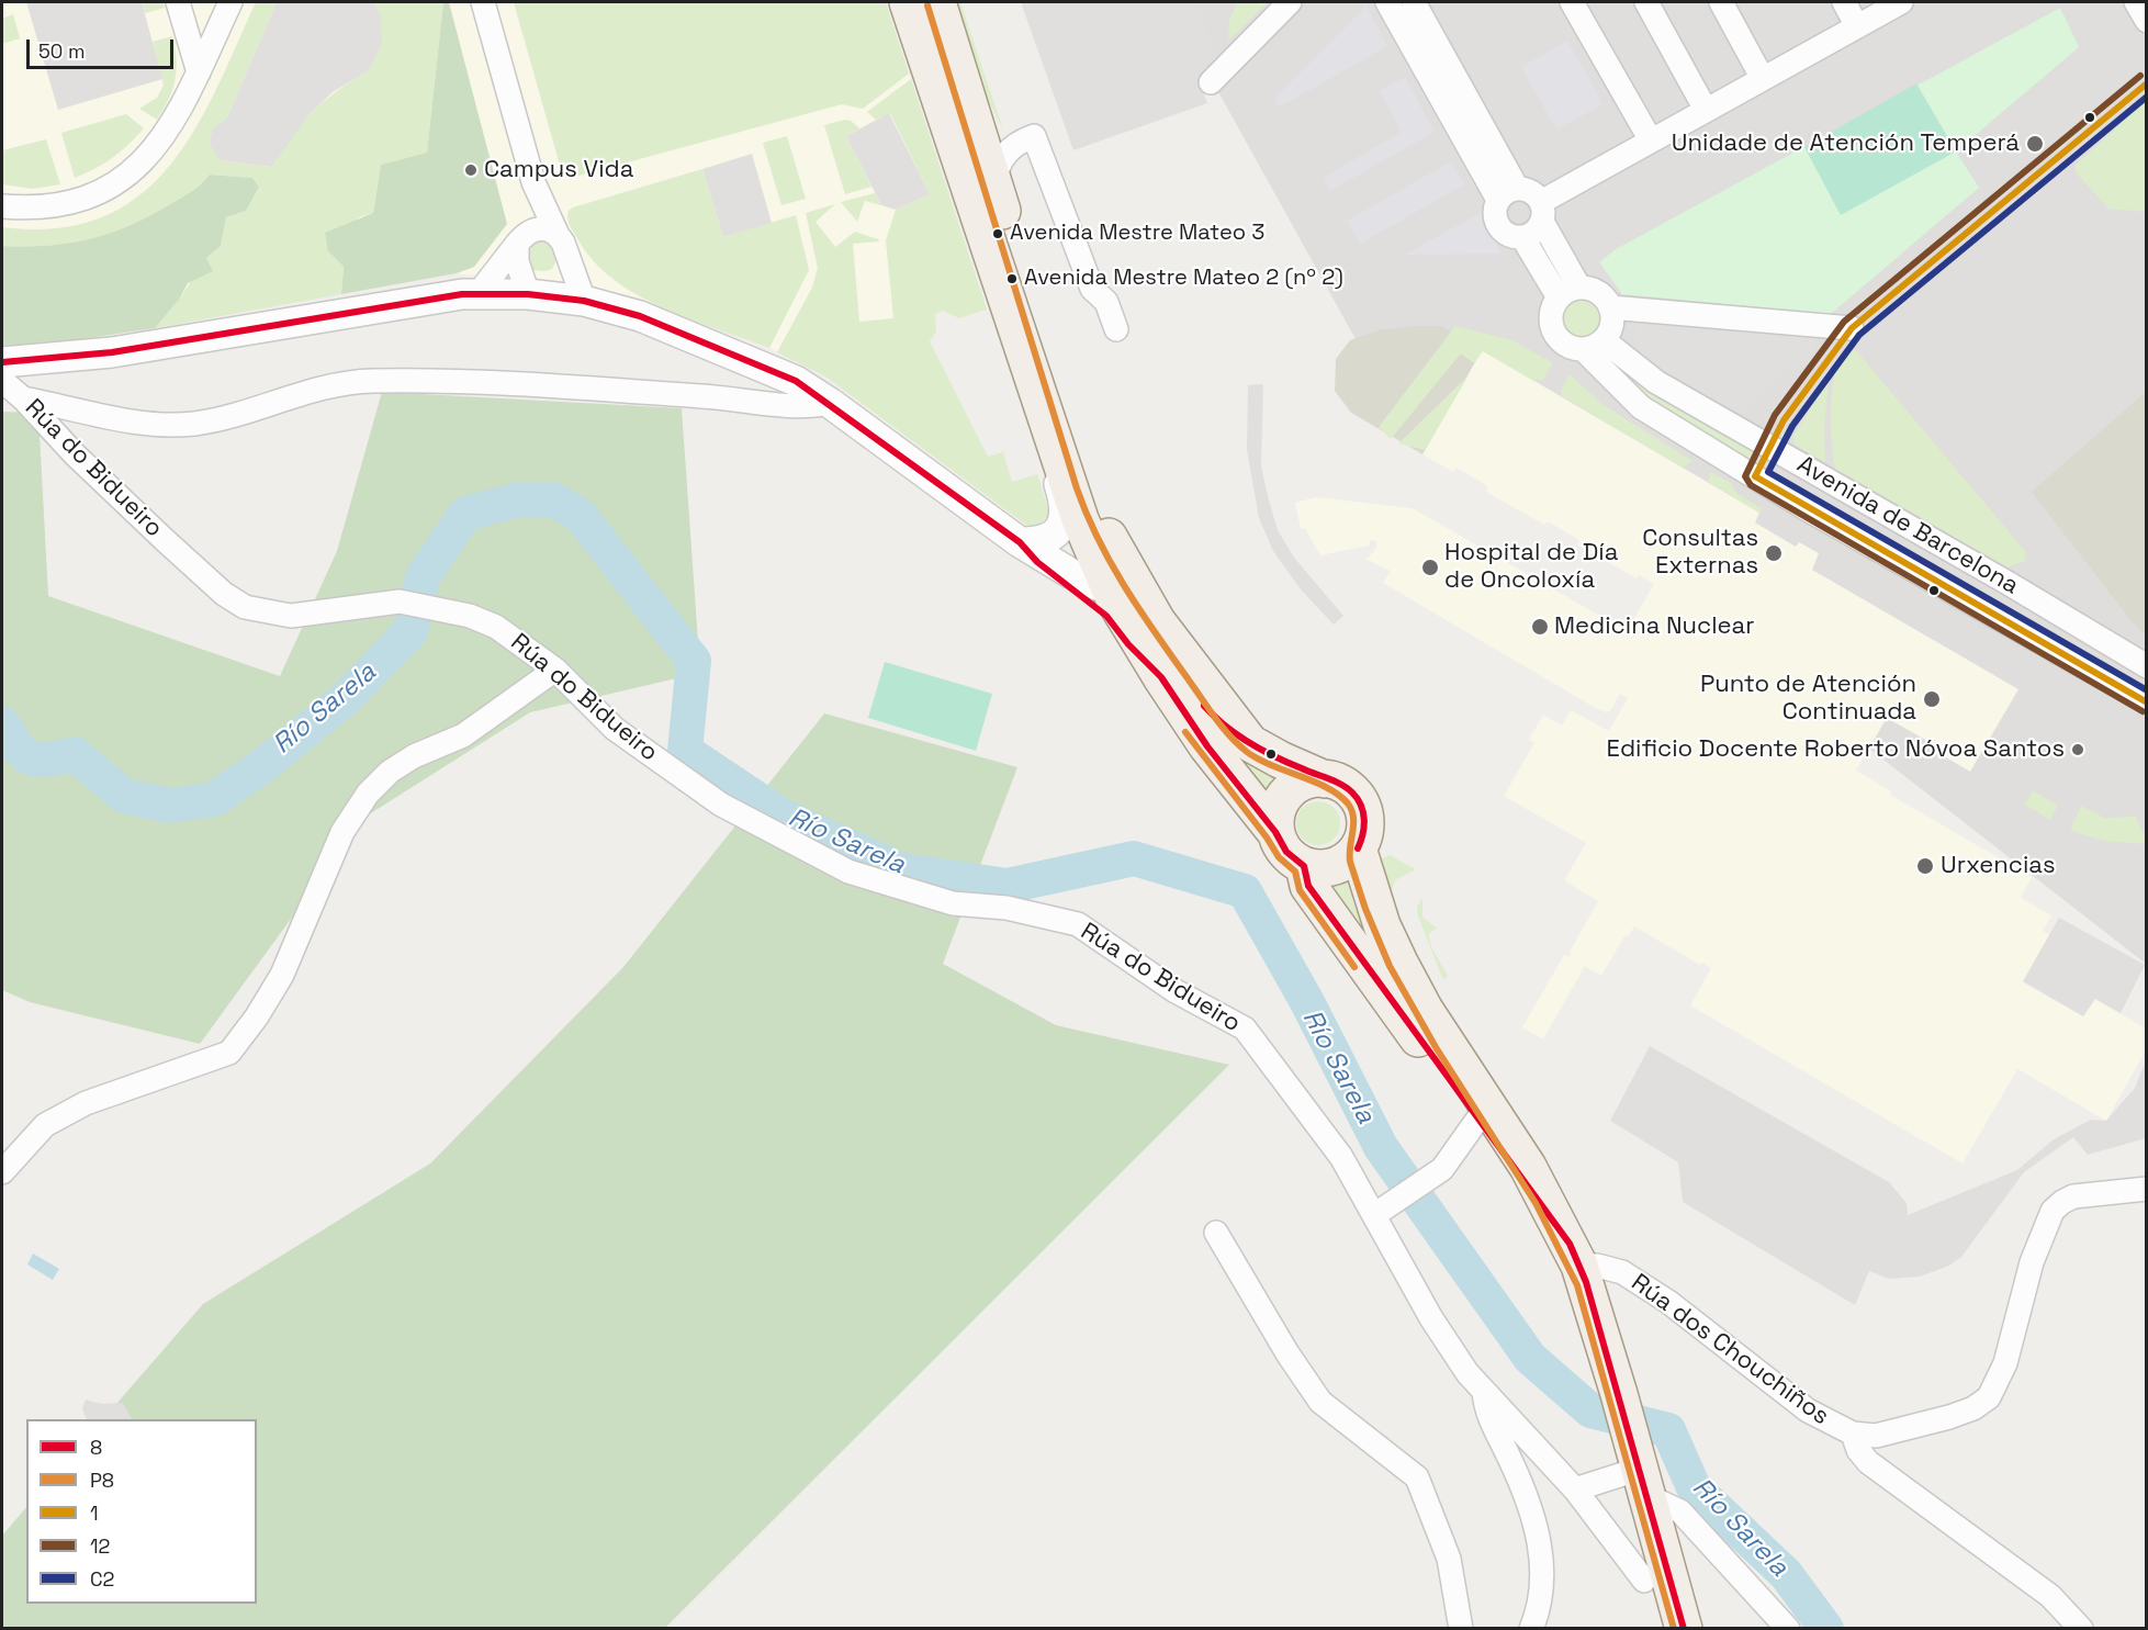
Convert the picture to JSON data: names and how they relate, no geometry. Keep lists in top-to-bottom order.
{
  "streets": {
    "street": ["Rúa do Bidueiro", "Avenida de Barcelona", "Rúa dos Chouchiños"]
  },
  "water": ["Río Sarela"],
  "places": [
    "Unidade de Atención Temperá",
    "Campus Vida",
    "Avenida Mestre Mateo 3",
    "Avenida Mestre Mateo 2 (nº 2)",
    "Consultas Externas",
    "Hospital de Día de Oncoloxía",
    "Medicina Nuclear",
    "Punto de Atención Continuada",
    "Edificio Docente Roberto Nóvoa Santos",
    "Urxencias"
  ],
  "lines": [
    "transit line P8",
    "transit line 12",
    "transit line 1",
    "transit line C2",
    "transit line 8"
  ],
  "legend": [
    "8",
    "P8",
    "1",
    "12",
    "C2"
  ],
  "scale_bar": "50 m"
}
